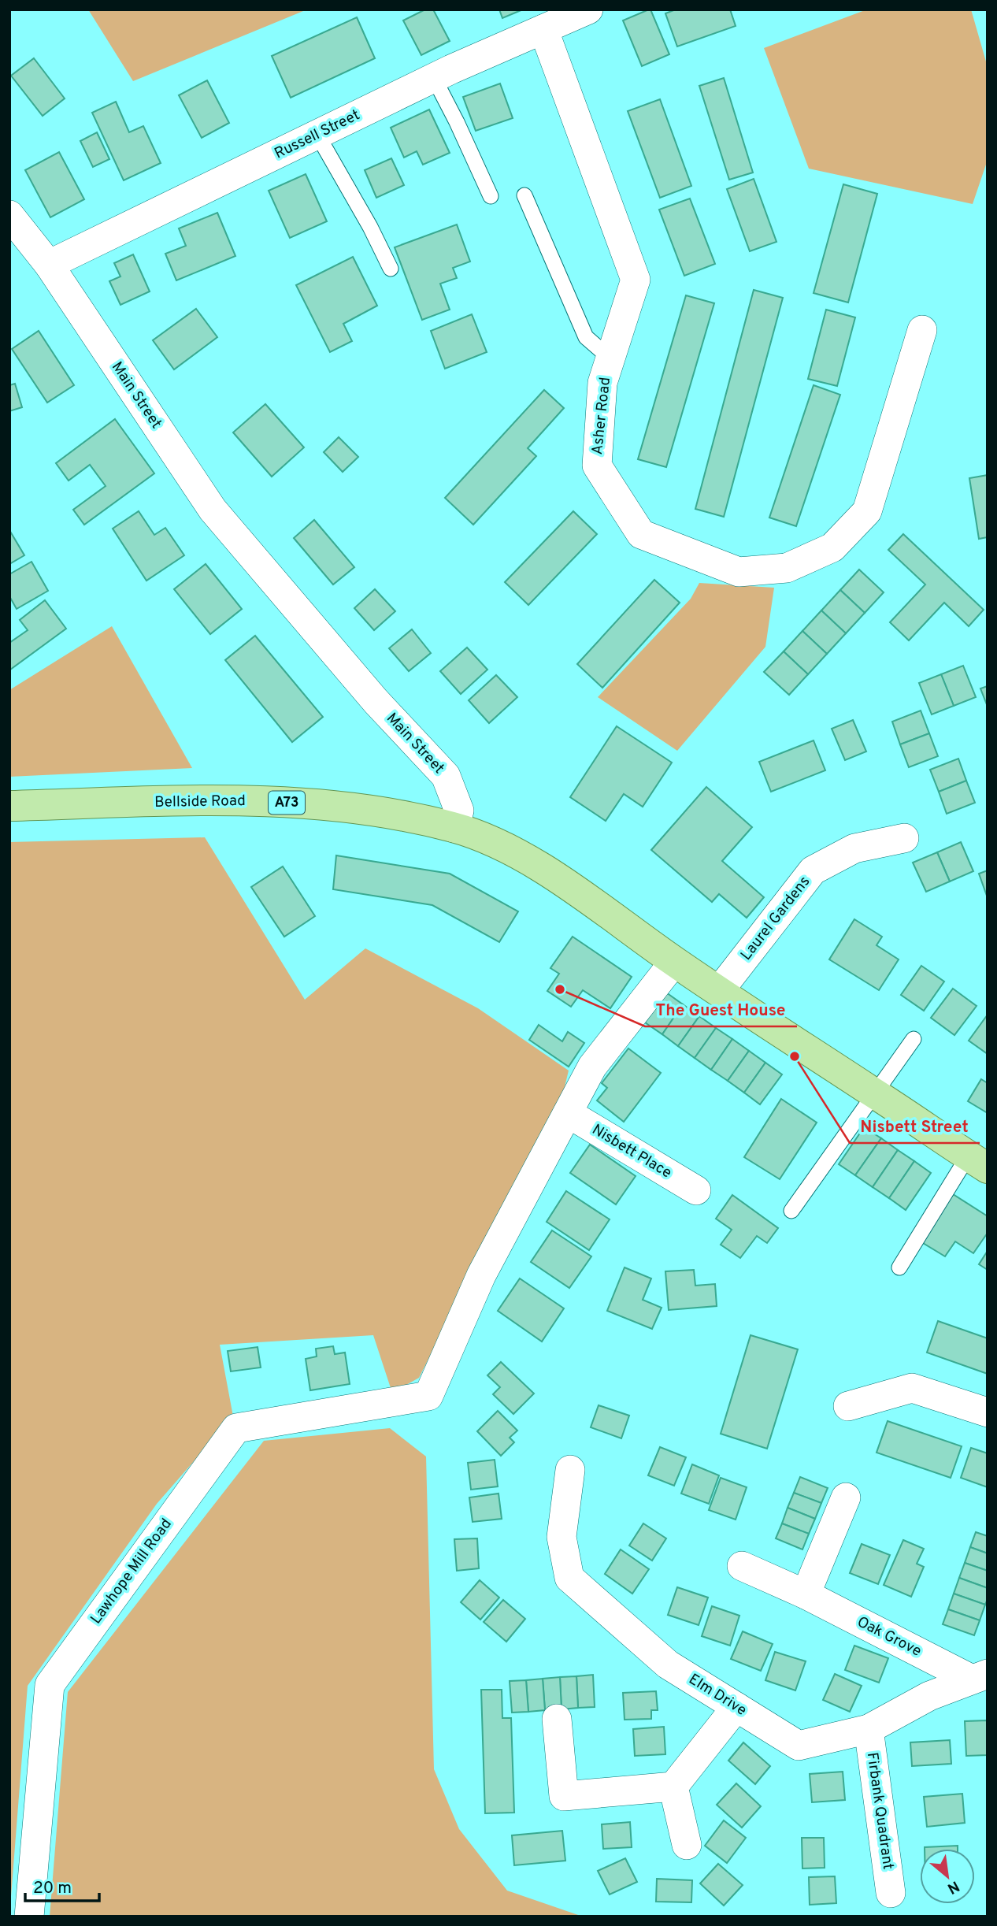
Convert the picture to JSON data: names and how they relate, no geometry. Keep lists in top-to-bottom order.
{
  "streets": {
    "main road": ["Bellside Road", "A73"],
    "street": [
      "Russell Street",
      "Main Street",
      "Asher Road",
      "Laurel Gardens",
      "Nisbett Place",
      "Lawhope Mill Road",
      "Oak Grove",
      "Elm Drive",
      "Firbank Quadrant"
    ]
  },
  "crossings": [
    ["Russell Street", "Main Street"],
    ["Russell Street", "Asher Road"],
    ["Main Street", "Bellside Road"],
    ["Main Street", "A73"],
    ["Bellside Road", "A73"],
    ["A73", "Laurel Gardens"],
    ["Nisbett Place", "Lawhope Mill Road"],
    ["Oak Grove", "Elm Drive"],
    ["Elm Drive", "Firbank Quadrant"]
  ],
  "places": ["The Guest House", "Nisbett Street"],
  "scale_bar": "20 m",
  "north": "bottom right"
}
